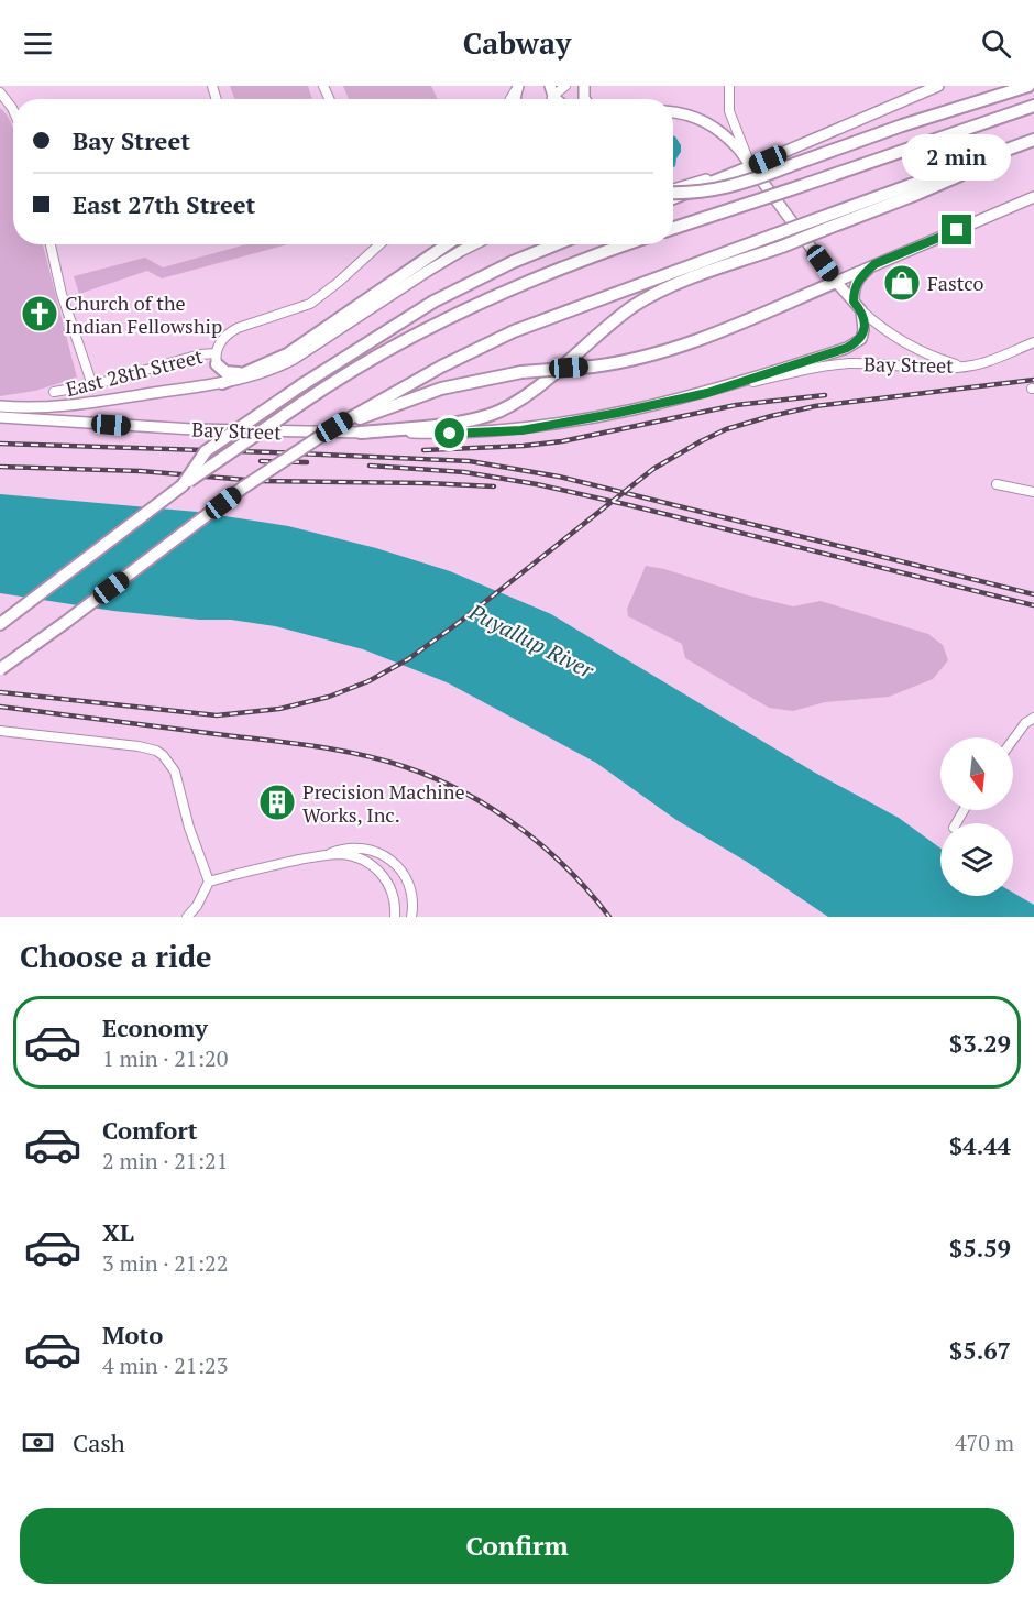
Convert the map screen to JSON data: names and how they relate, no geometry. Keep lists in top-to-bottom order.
{
  "streets": {
    "main road": ["Bay Street"],
    "street": ["East 28th Street"]
  },
  "water": ["Puyallup River"],
  "places": {
    "shop": ["Fastco"],
    "church": ["Church of the Indian Fellowship"],
    "building": ["Precision Machine Works, Inc."]
  },
  "north": "bottom",
  "page": {
    "header": "Cabway",
    "banner": ["Bay Street", "East 27th Street"],
    "bubble": "2 min",
    "heading": "Choose a ride",
    "list": [
      {
        "name": "Economy",
        "note": "1 min · 21:20",
        "value": "$3.29"
      },
      {
        "name": "Comfort",
        "note": "2 min · 21:21",
        "value": "$4.44"
      },
      {
        "name": "XL",
        "note": "3 min · 21:22",
        "value": "$5.59"
      },
      {
        "name": "Moto",
        "note": "4 min · 21:23",
        "value": "$5.67"
      }
    ],
    "pay": ["Cash", "470 m"],
    "buttons": "Confirm"
  }
}
